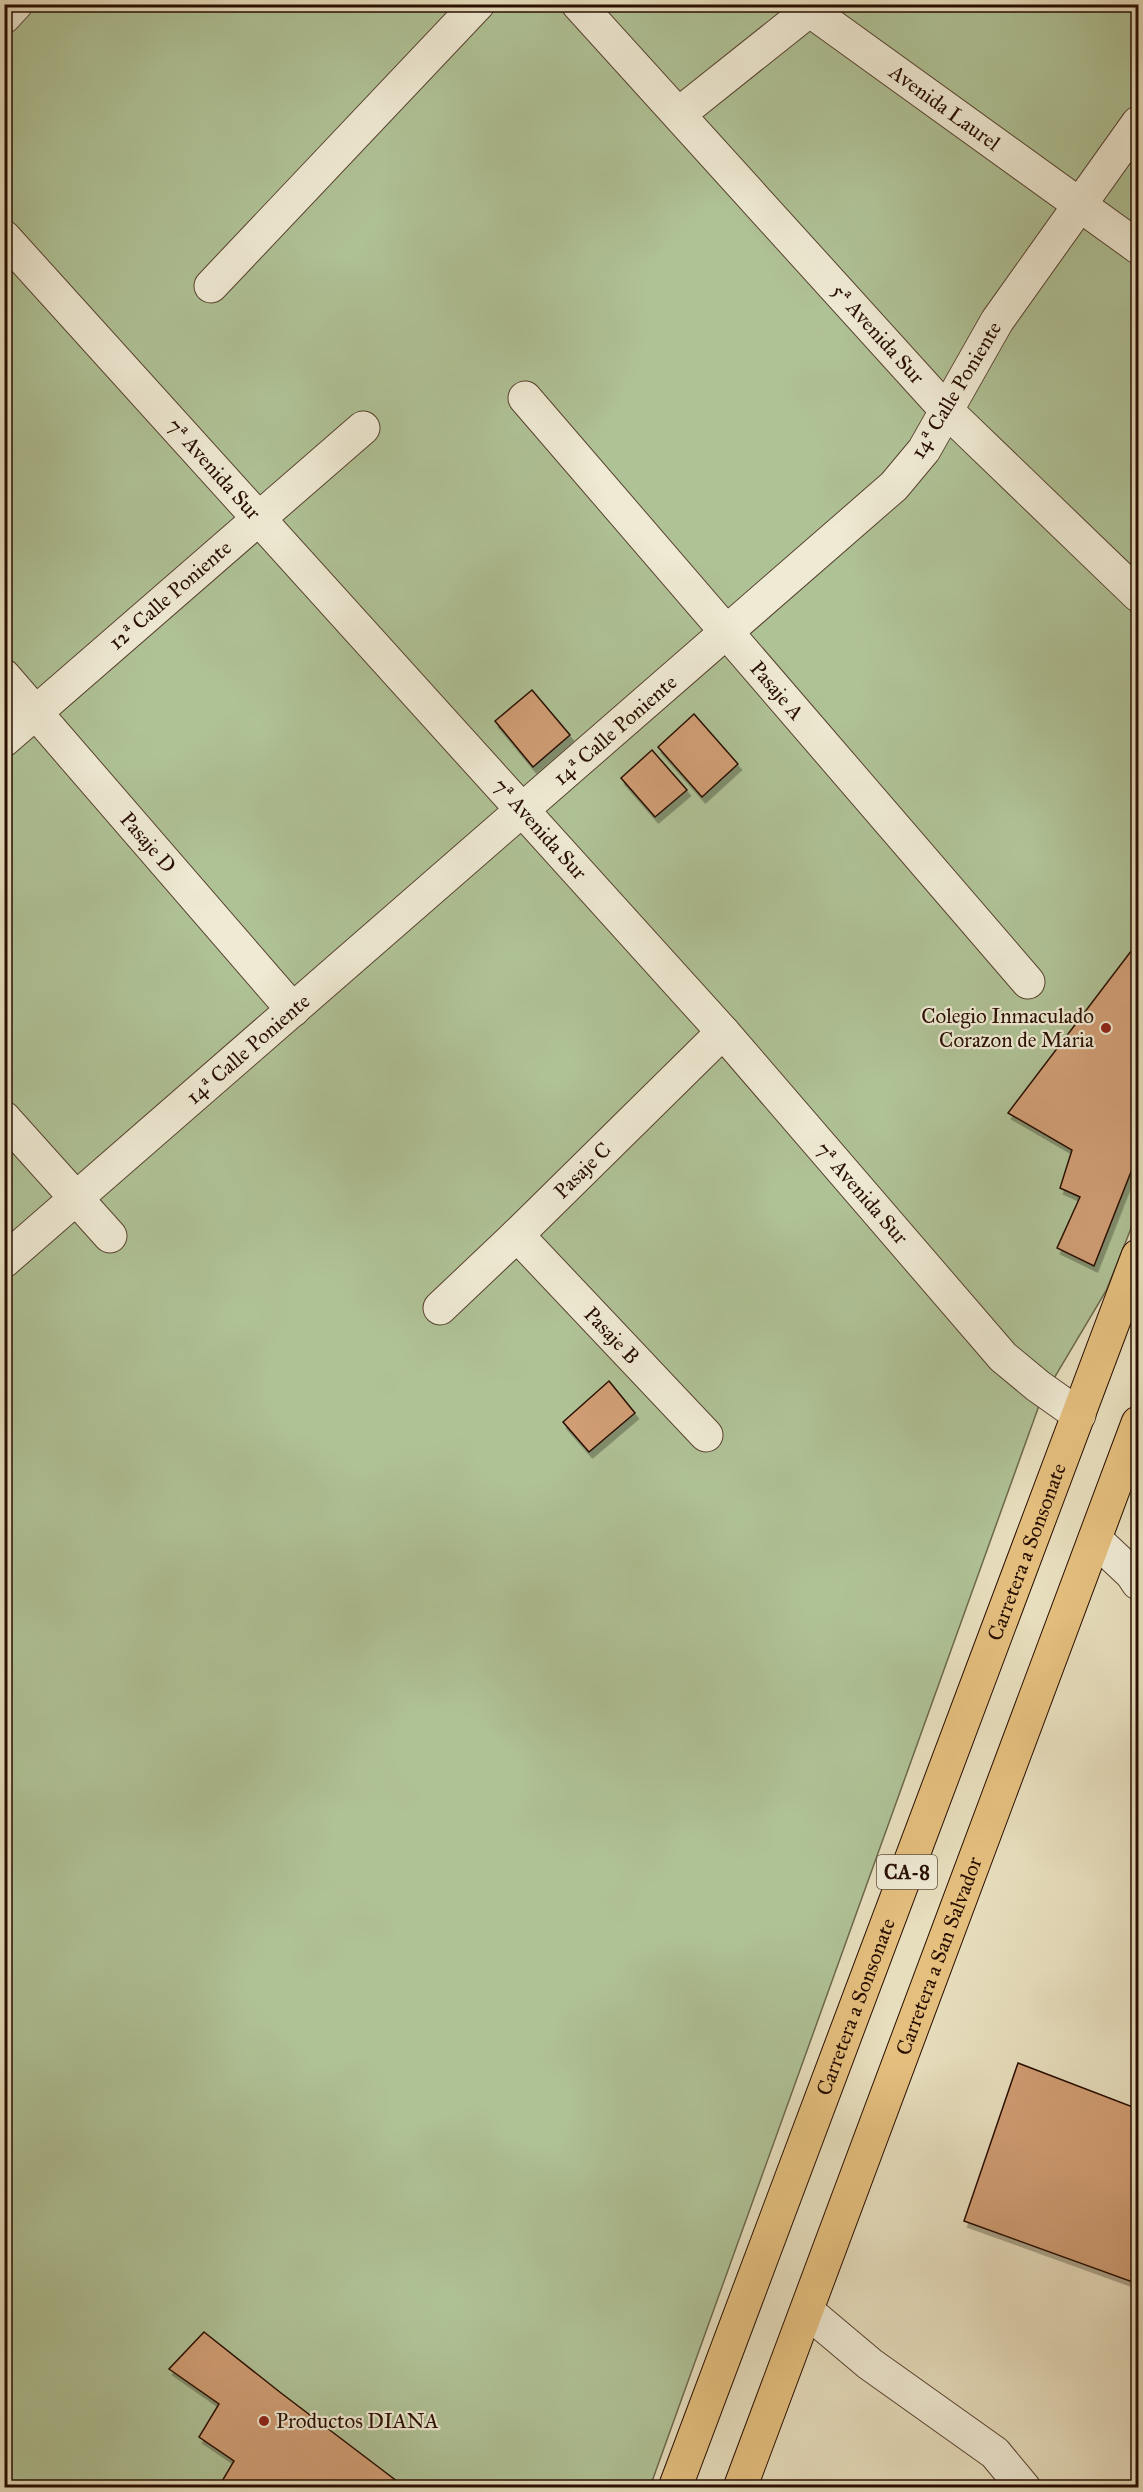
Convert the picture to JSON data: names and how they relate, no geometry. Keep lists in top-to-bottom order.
{
  "streets": {
    "highway": ["Carretera a Sonsonate", "CA-8", "Carretera a San Salvador"],
    "street": [
      "Avenida Laurel",
      "5ª Avenida Sur",
      "14ª Calle Poniente",
      "7ª Avenida Sur",
      "12ª Calle Poniente",
      "Pasaje A",
      "Pasaje D",
      "Pasaje C",
      "Pasaje B"
    ]
  },
  "crossings": [
    ["Avenida Laurel", "14ª Calle Poniente"],
    ["5ª Avenida Sur", "14ª Calle Poniente"],
    ["14ª Calle Poniente", "7ª Avenida Sur"],
    ["14ª Calle Poniente", "Pasaje A"],
    ["14ª Calle Poniente", "Pasaje D"],
    ["7ª Avenida Sur", "12ª Calle Poniente"],
    ["7ª Avenida Sur", "Pasaje C"],
    ["7ª Avenida Sur", "Carretera a Sonsonate"],
    ["12ª Calle Poniente", "Pasaje D"],
    ["Pasaje C", "Pasaje B"]
  ],
  "places": ["Colegio Inmaculado Corazon de Maria", "Productos DIANA"]
}
